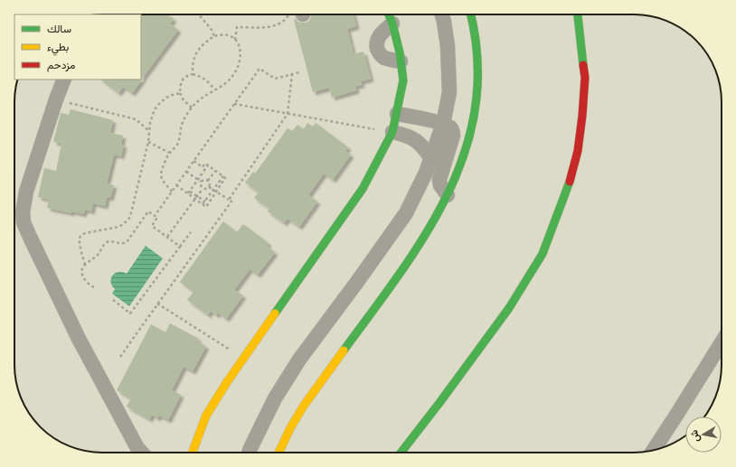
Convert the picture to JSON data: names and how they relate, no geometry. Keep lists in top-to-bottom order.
{
  "legend": ["سالك", "بطيء", "مزدحم"],
  "north": "left"
}
